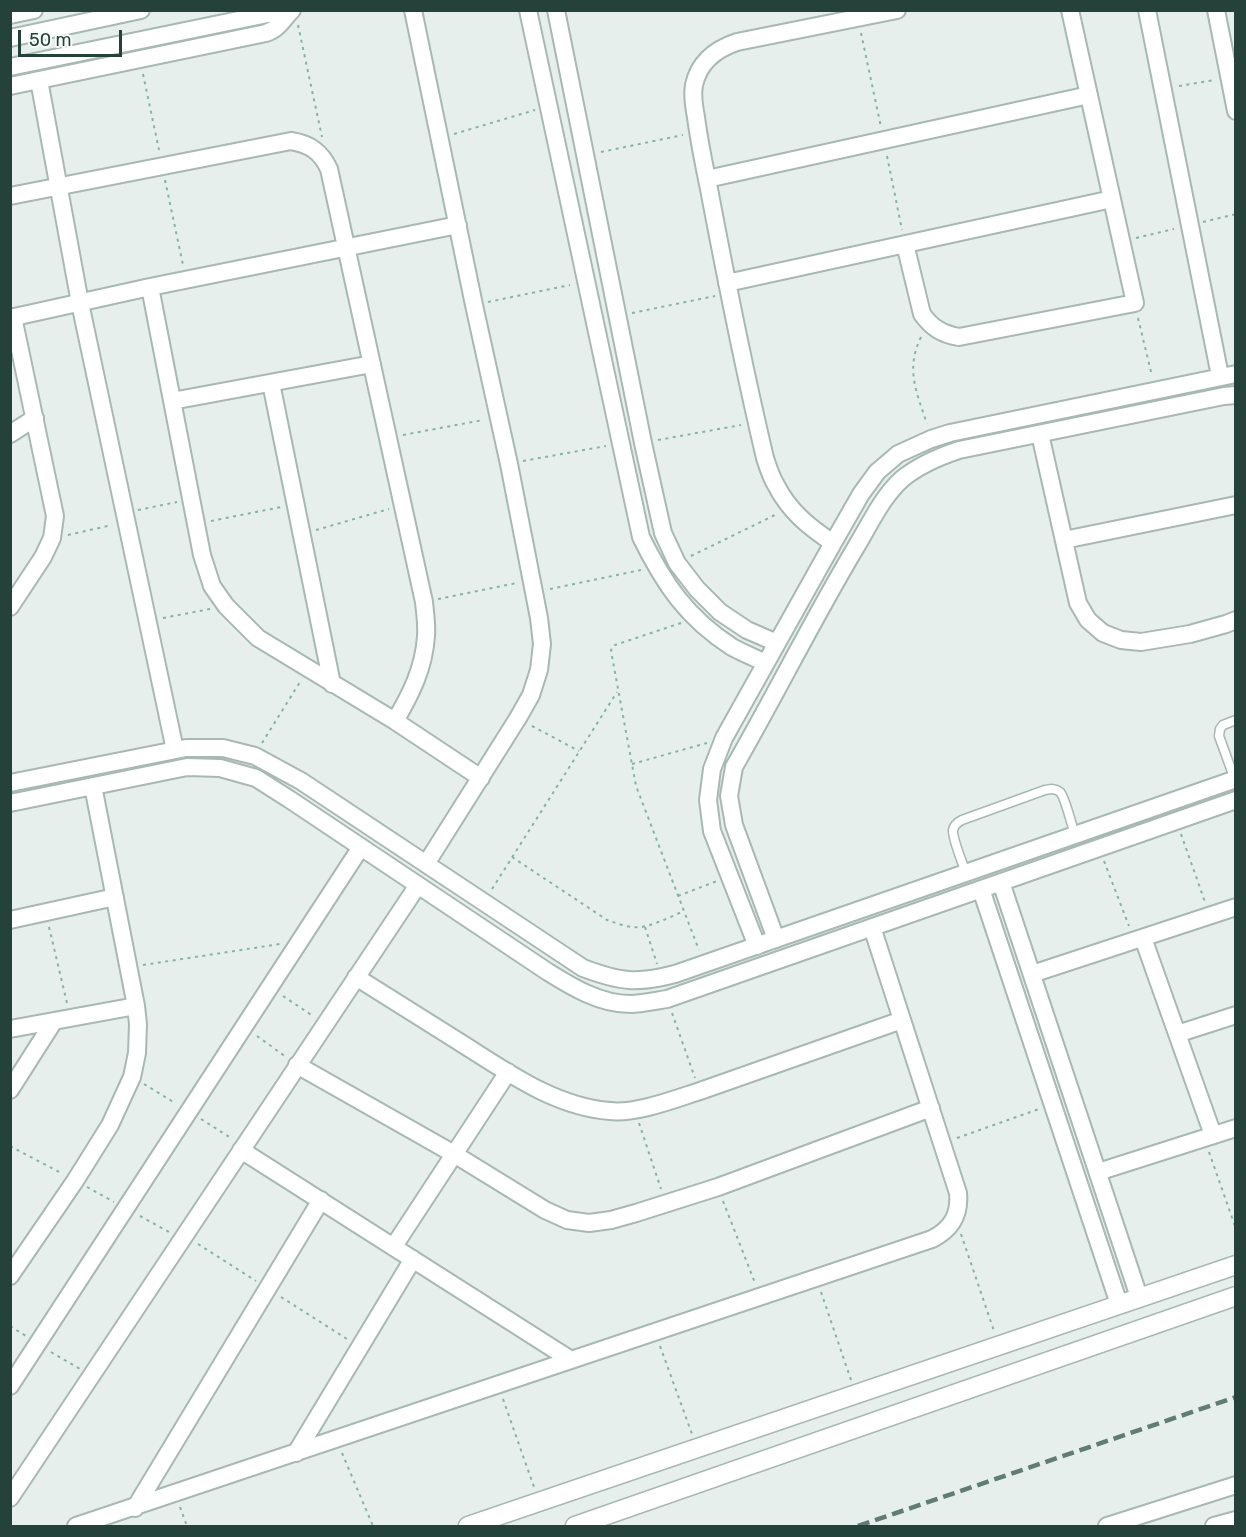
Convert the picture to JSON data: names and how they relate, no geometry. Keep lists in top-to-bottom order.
{
  "scale_bar": "50 m"
}
